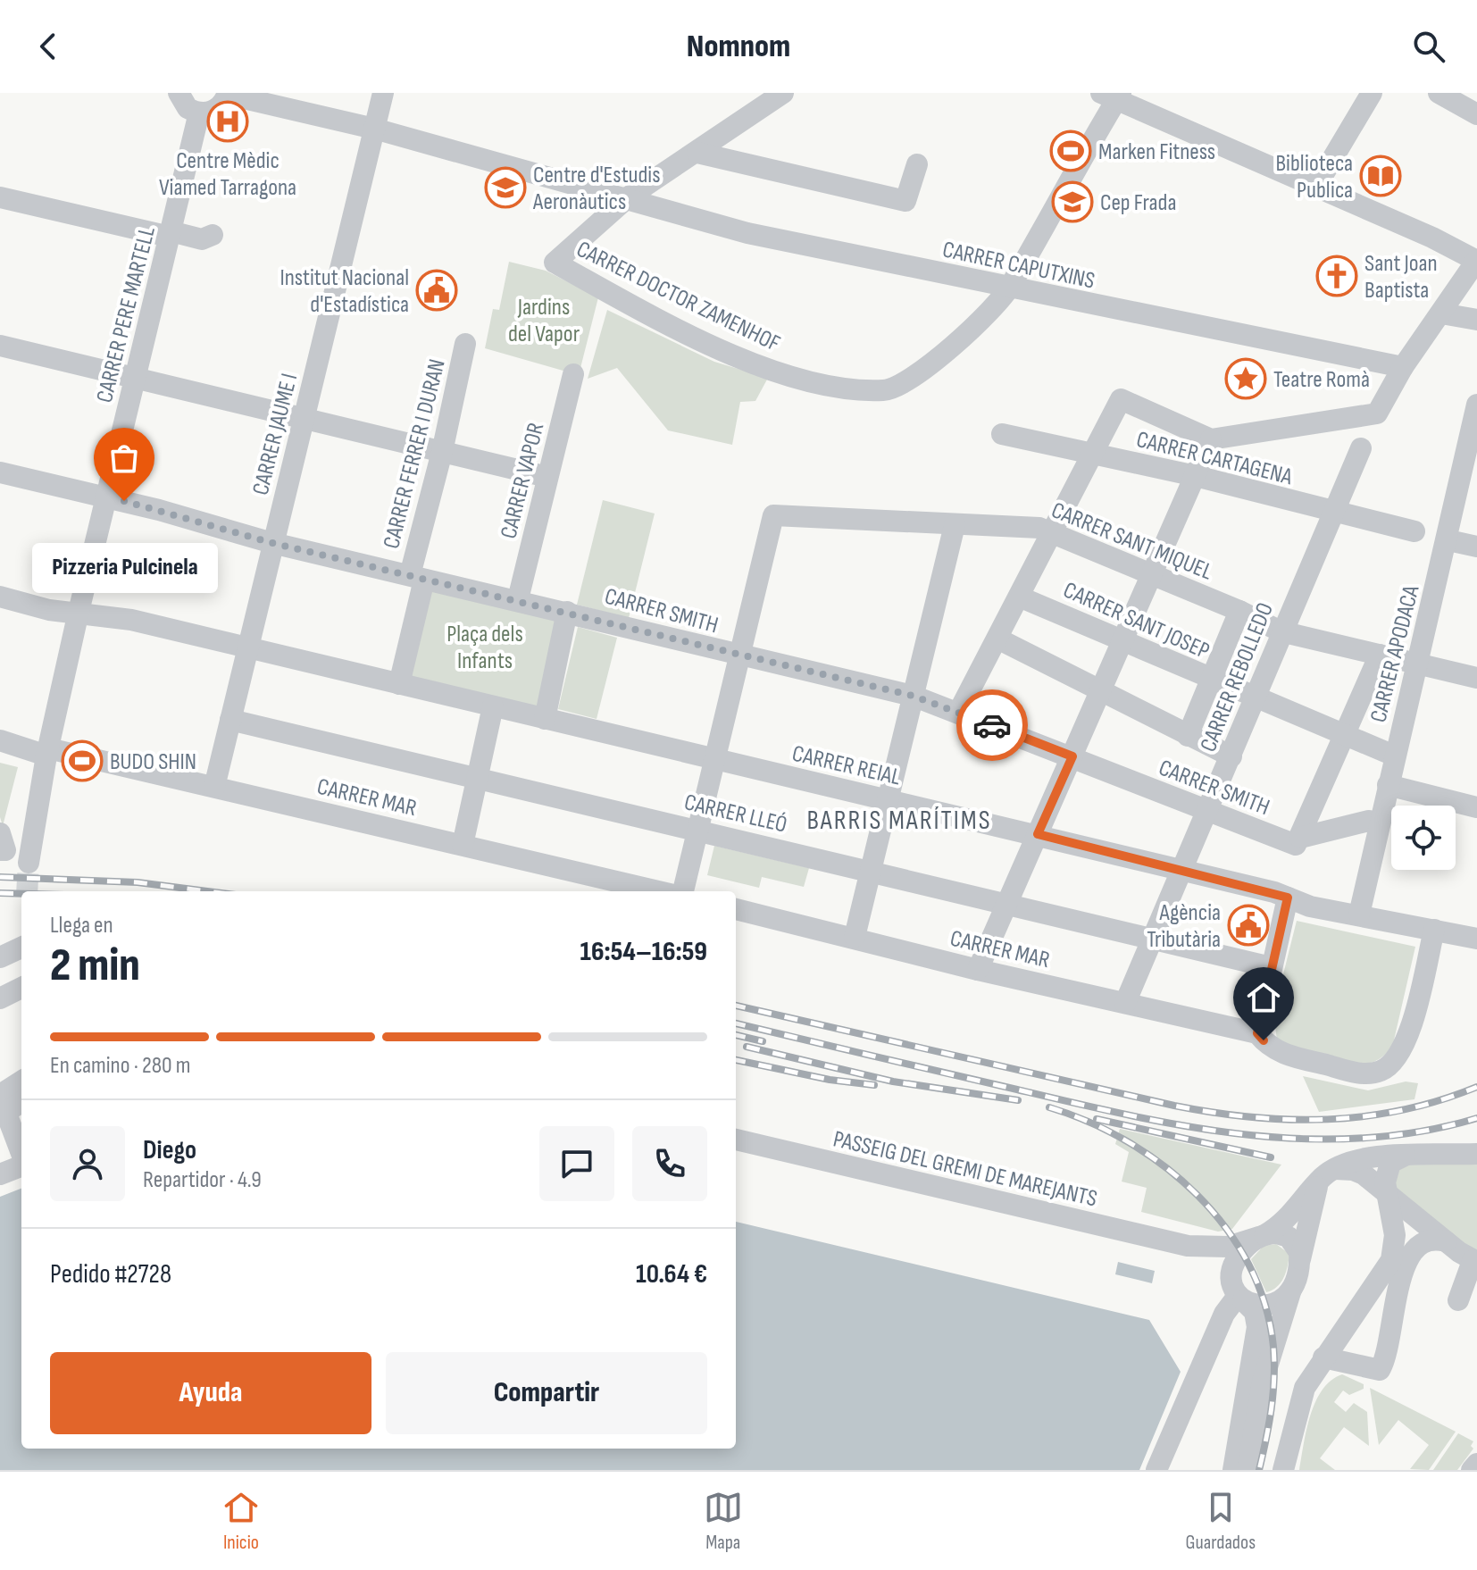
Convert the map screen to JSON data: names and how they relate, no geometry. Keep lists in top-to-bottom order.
{
  "streets": {
    "street": [
      "CARRER CAPUTXINS",
      "CARRER DOCTOR ZAMENHOF",
      "CARRER PERE MARTELL",
      "CARRER JAUME I",
      "CARRER FERRER I DURAN",
      "CARRER CARTAGENA",
      "CARRER VAPOR",
      "CARRER SANT MIQUEL",
      "CARRER SMITH",
      "CARRER SANT JOSEP",
      "CARRER APODACA",
      "CARRER REBOLLEDO",
      "CARRER REIAL",
      "CARRER MAR",
      "CARRER LLEÓ",
      "PASSEIG DEL GREMI DE MAREJANTS"
    ]
  },
  "crossings": [
    ["CARRER CAPUTXINS", "CARRER DOCTOR ZAMENHOF"],
    ["CARRER CAPUTXINS", "CARRER JAUME I"],
    ["CARRER PERE MARTELL", "CARRER SMITH"],
    ["CARRER PERE MARTELL", "CARRER REIAL"],
    ["CARRER PERE MARTELL", "CARRER MAR"],
    ["CARRER JAUME I", "CARRER SMITH"],
    ["CARRER JAUME I", "CARRER REIAL"],
    ["CARRER JAUME I", "CARRER MAR"],
    ["CARRER JAUME I", "CARRER LLEÓ"],
    ["CARRER FERRER I DURAN", "CARRER SMITH"],
    ["CARRER CARTAGENA", "CARRER REBOLLEDO"],
    ["CARRER VAPOR", "CARRER SMITH"],
    ["CARRER SANT MIQUEL", "CARRER SMITH"],
    ["CARRER SANT MIQUEL", "CARRER APODACA"],
    ["CARRER SANT MIQUEL", "CARRER REBOLLEDO"],
    ["CARRER SMITH", "CARRER REBOLLEDO"],
    ["CARRER SANT JOSEP", "CARRER APODACA"],
    ["CARRER SANT JOSEP", "CARRER REBOLLEDO"],
    ["CARRER APODACA", "CARRER REIAL"],
    ["CARRER REBOLLEDO", "CARRER REIAL"],
    ["CARRER REBOLLEDO", "CARRER MAR"],
    ["CARRER REBOLLEDO", "CARRER LLEÓ"]
  ],
  "districts": ["BARRIS MARÍTIMS"],
  "parks": ["Jardins del Vapor", "Plaça dels Infants"],
  "places": {
    "hospital": ["Centre Mèdic Viamed Tarragona"],
    "sports": ["Marken Fitness", "BUDO SHIN"],
    "library": ["Biblioteca Publica"],
    "school or university": ["Centre d'Estudis Aeronàutics", "Cep Frada"],
    "church": ["Sant Joan Baptista"],
    "public building": ["Institut Nacional d'Estadística", "Agència Tributària"],
    "place": ["Teatre Romà"],
    "other": ["Pizzeria Pulcinela"]
  },
  "page": {
    "header": "Nomnom",
    "bubble": "Pizzeria Pulcinela",
    "heading": ["2 min", "Llega en", "16:54–16:59"],
    "panel": [
      "Diego",
      "Repartidor · 4.9",
      "Pedido #2728",
      "10.64 €"
    ],
    "bar": "En camino · 280 m",
    "buttons": ["Ayuda", "Compartir"],
    "tabs": ["Inicio", "Mapa", "Guardados"]
  }
}
